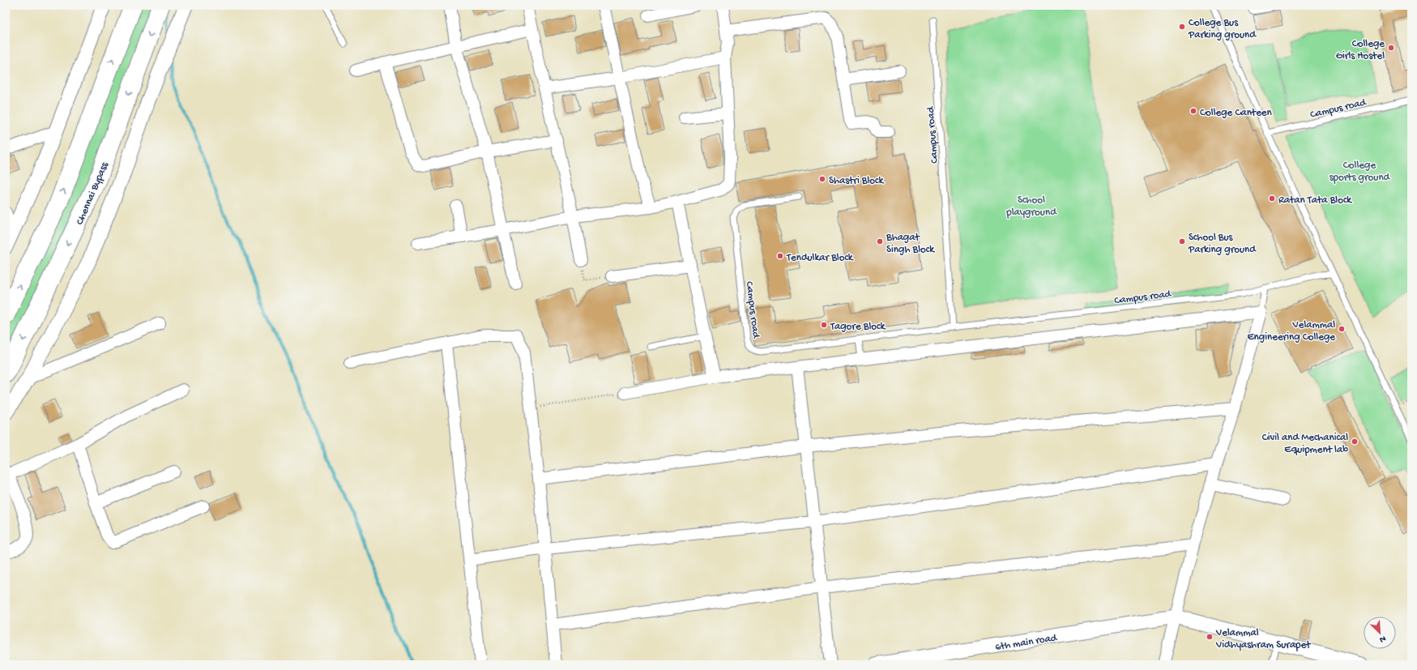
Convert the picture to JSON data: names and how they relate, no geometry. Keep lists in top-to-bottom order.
{
  "streets": {
    "highway": ["Chennai Bypass"],
    "street": ["6th main road"],
    "lane": ["Campus road"]
  },
  "parks": ["College sports ground", "School playground"],
  "places": [
    "College Bus Parking ground",
    "College Girls Hostel",
    "College Canteen",
    "Shastri Block",
    "Ratan Tata Block",
    "Bhagat Singh Block",
    "School Bus Parking ground",
    "Tendulkar Block",
    "Tagore Block",
    "Velammal Engineering College",
    "Civil and Mechanical Equipment lab",
    "Velammal Vidhyashram Surapet"
  ],
  "north": "bottom right"
}
